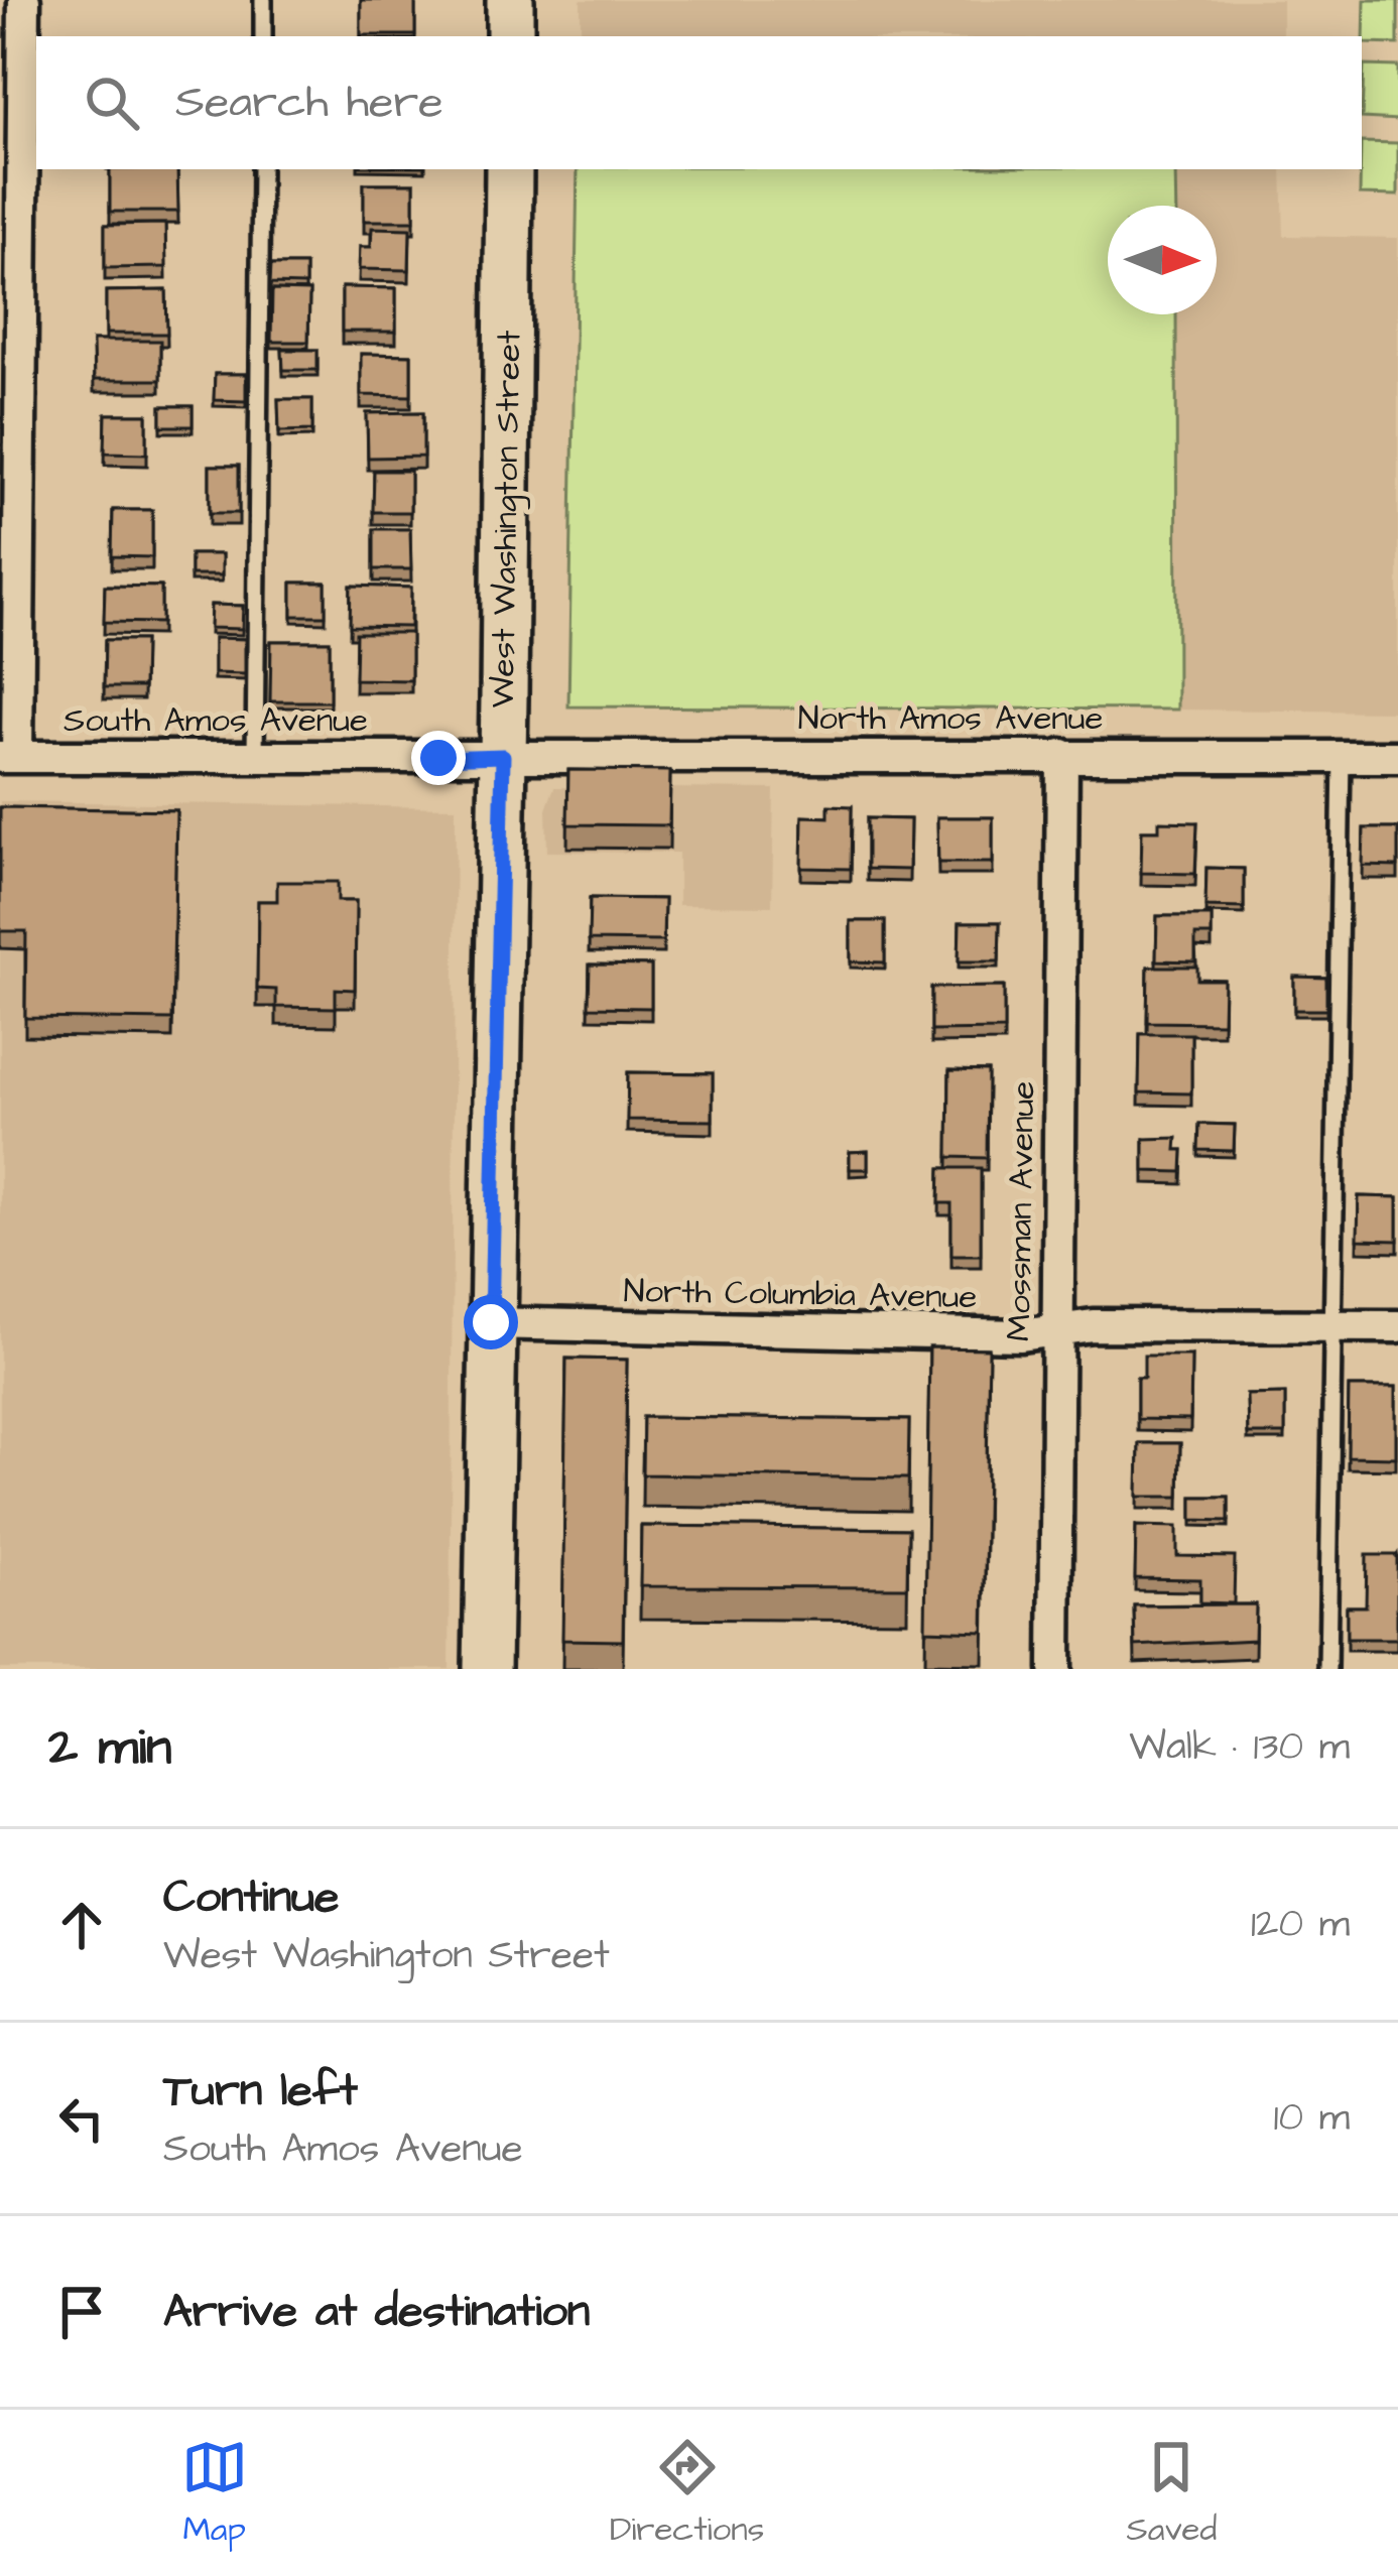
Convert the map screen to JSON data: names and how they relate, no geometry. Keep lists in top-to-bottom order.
{
  "streets": {
    "street": [
      "West Washington Street",
      "North Amos Avenue",
      "South Amos Avenue",
      "Mossman Avenue",
      "North Columbia Avenue"
    ]
  },
  "crossings": [
    ["West Washington Street", "North Amos Avenue"],
    ["West Washington Street", "South Amos Avenue"],
    ["West Washington Street", "North Columbia Avenue"],
    ["North Amos Avenue", "South Amos Avenue"],
    ["North Amos Avenue", "Mossman Avenue"],
    ["Mossman Avenue", "North Columbia Avenue"]
  ],
  "north": "right",
  "page": {
    "search": "Search here",
    "heading": ["2 min", "Walk · 130 m"],
    "list": [
      ["Continue", "West Washington Street", "120 m"],
      ["Turn left", "South Amos Avenue", "10 m"],
      "Arrive at destination"
    ],
    "nav": ["Map", "Directions", "Saved"]
  }
}
